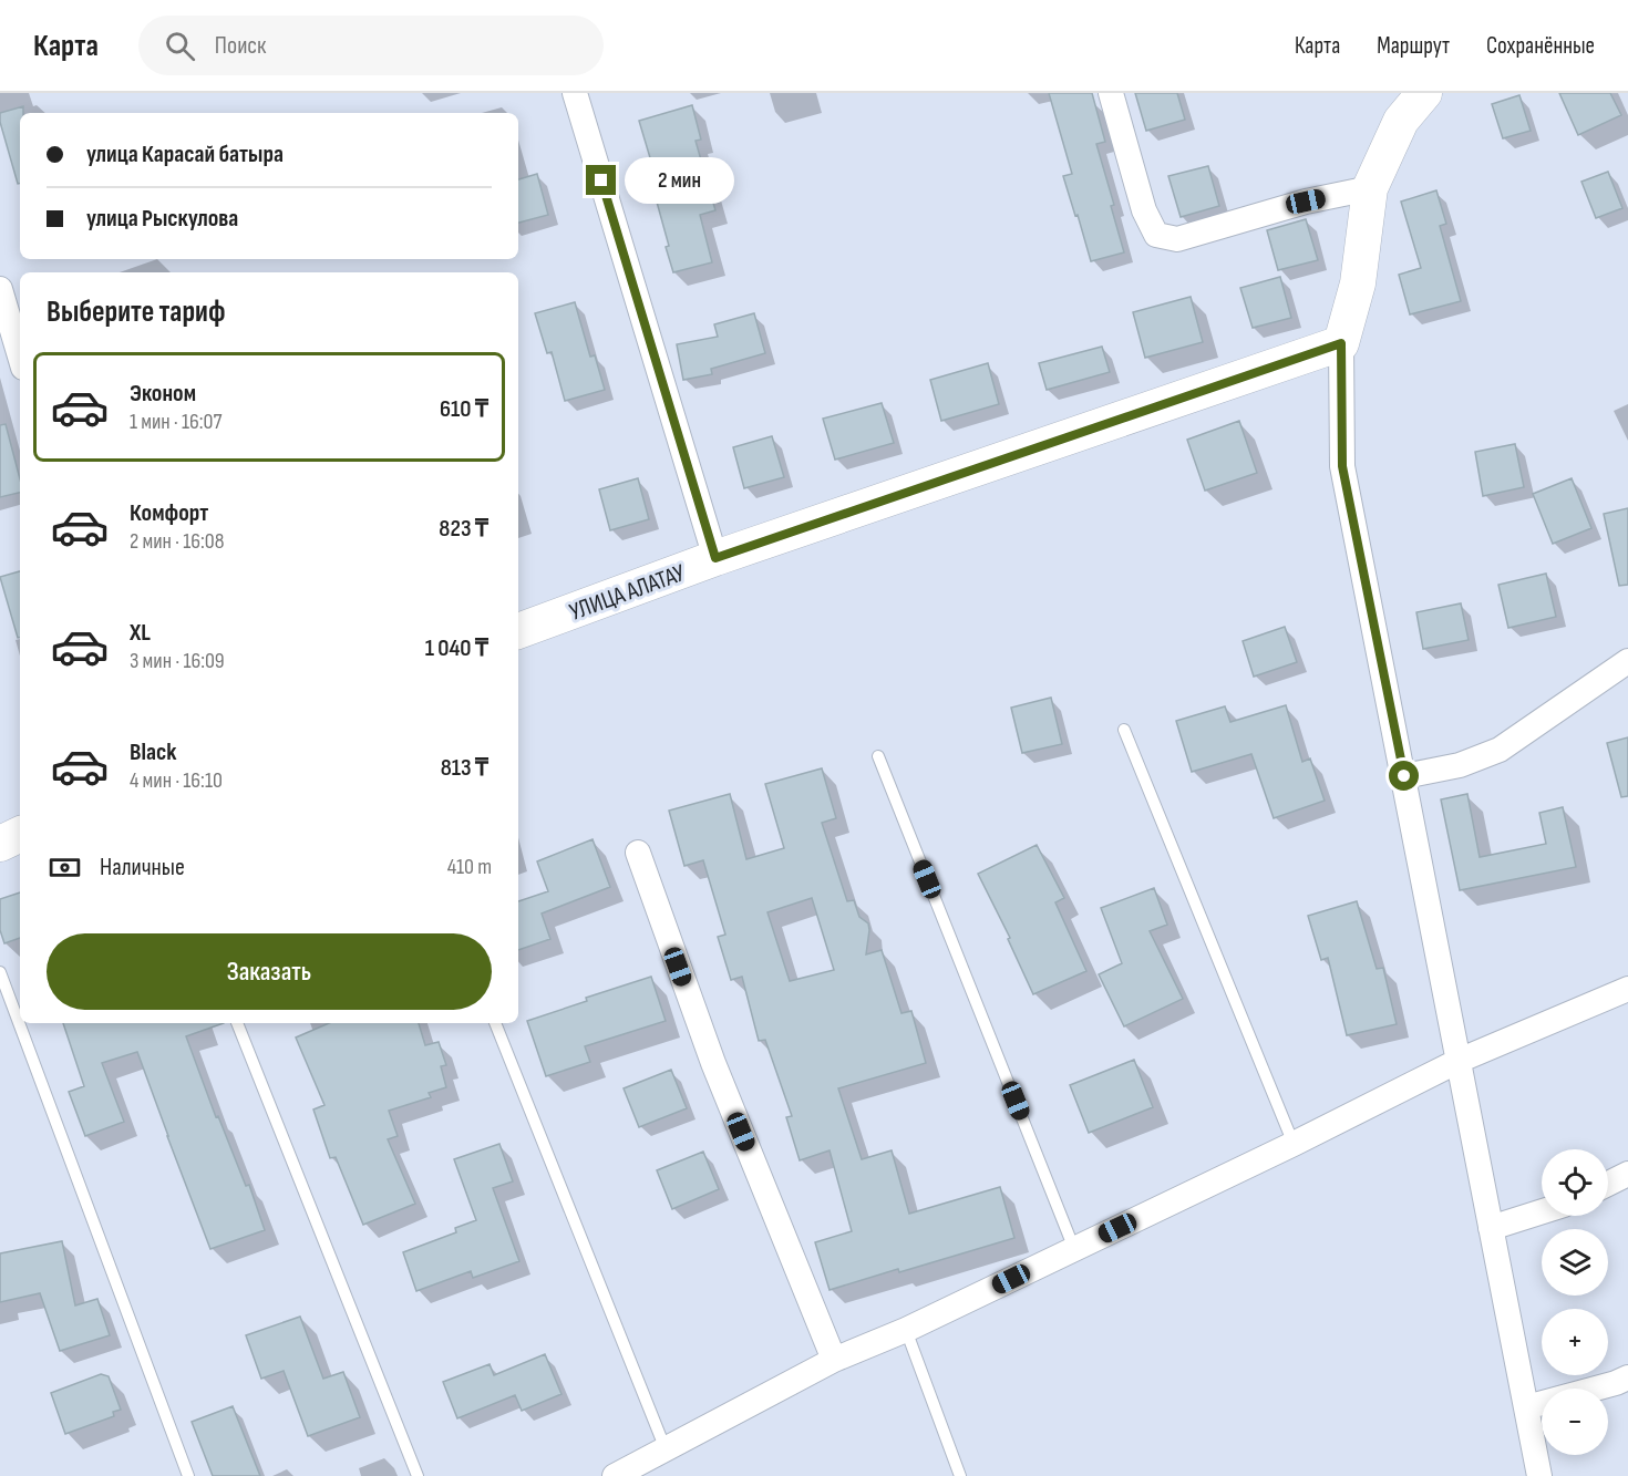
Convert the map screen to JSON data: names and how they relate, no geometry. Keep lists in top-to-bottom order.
{
  "streets": {
    "street": ["УЛИЦА АЛАТАУ"]
  },
  "page": {
    "header": "Карта",
    "search": "Поиск",
    "nav": ["Карта", "Маршрут", "Сохранённые"],
    "banner": ["улица Карасай батыра", "улица Рыскулова"],
    "bubble": "2 мин",
    "heading": "Выберите тариф",
    "list": [
      {
        "name": "Эконом",
        "note": "1 мин · 16:07",
        "value": "610 ₸"
      },
      {
        "name": "Комфорт",
        "note": "2 мин · 16:08",
        "value": "823 ₸"
      },
      {
        "name": "XL",
        "note": "3 мин · 16:09",
        "value": "1 040 ₸"
      },
      {
        "name": "Black",
        "note": "4 мин · 16:10",
        "value": "813 ₸"
      }
    ],
    "pay": ["Наличные", "410 m"],
    "buttons": "Заказать",
    "map_buttons": ["+", "−"]
  }
}
